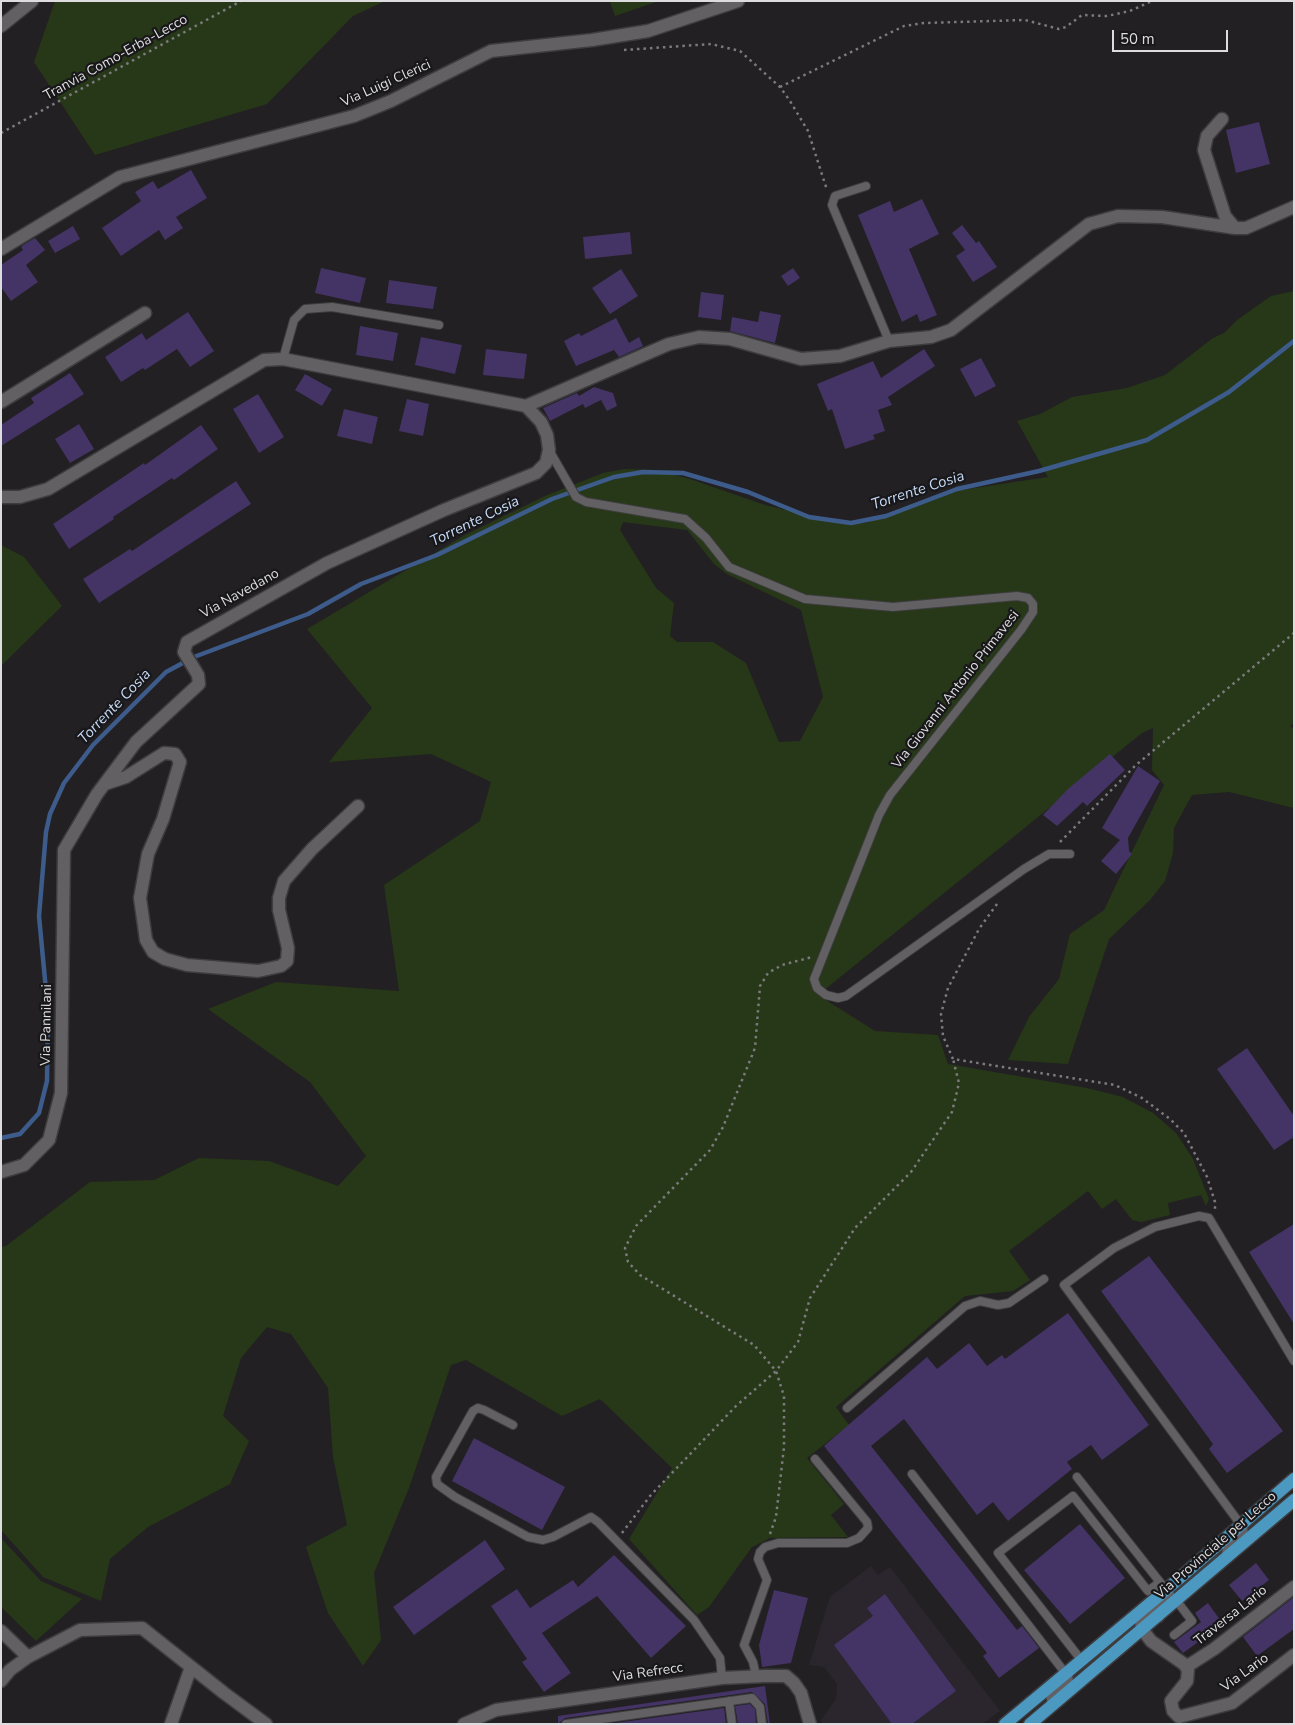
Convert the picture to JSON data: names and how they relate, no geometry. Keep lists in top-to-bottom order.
{
  "streets": {
    "main road": ["Via Provinciale per Lecco"],
    "street": [
      "Via Luigi Clerici",
      "Via Navedano",
      "Via Pannilani",
      "Traversa Lario",
      "Via Refrecc",
      "Via Lario"
    ],
    "lane": ["Via Giovanni Antonio Primavesi"]
  },
  "crossings": [
    ["Via Navedano", "Via Giovanni Antonio Primavesi"],
    ["Via Navedano", "Via Pannilani"],
    ["Traversa Lario", "Via Lario"]
  ],
  "water": ["Torrente Cosia"],
  "scale_bar": "50 m"
}
